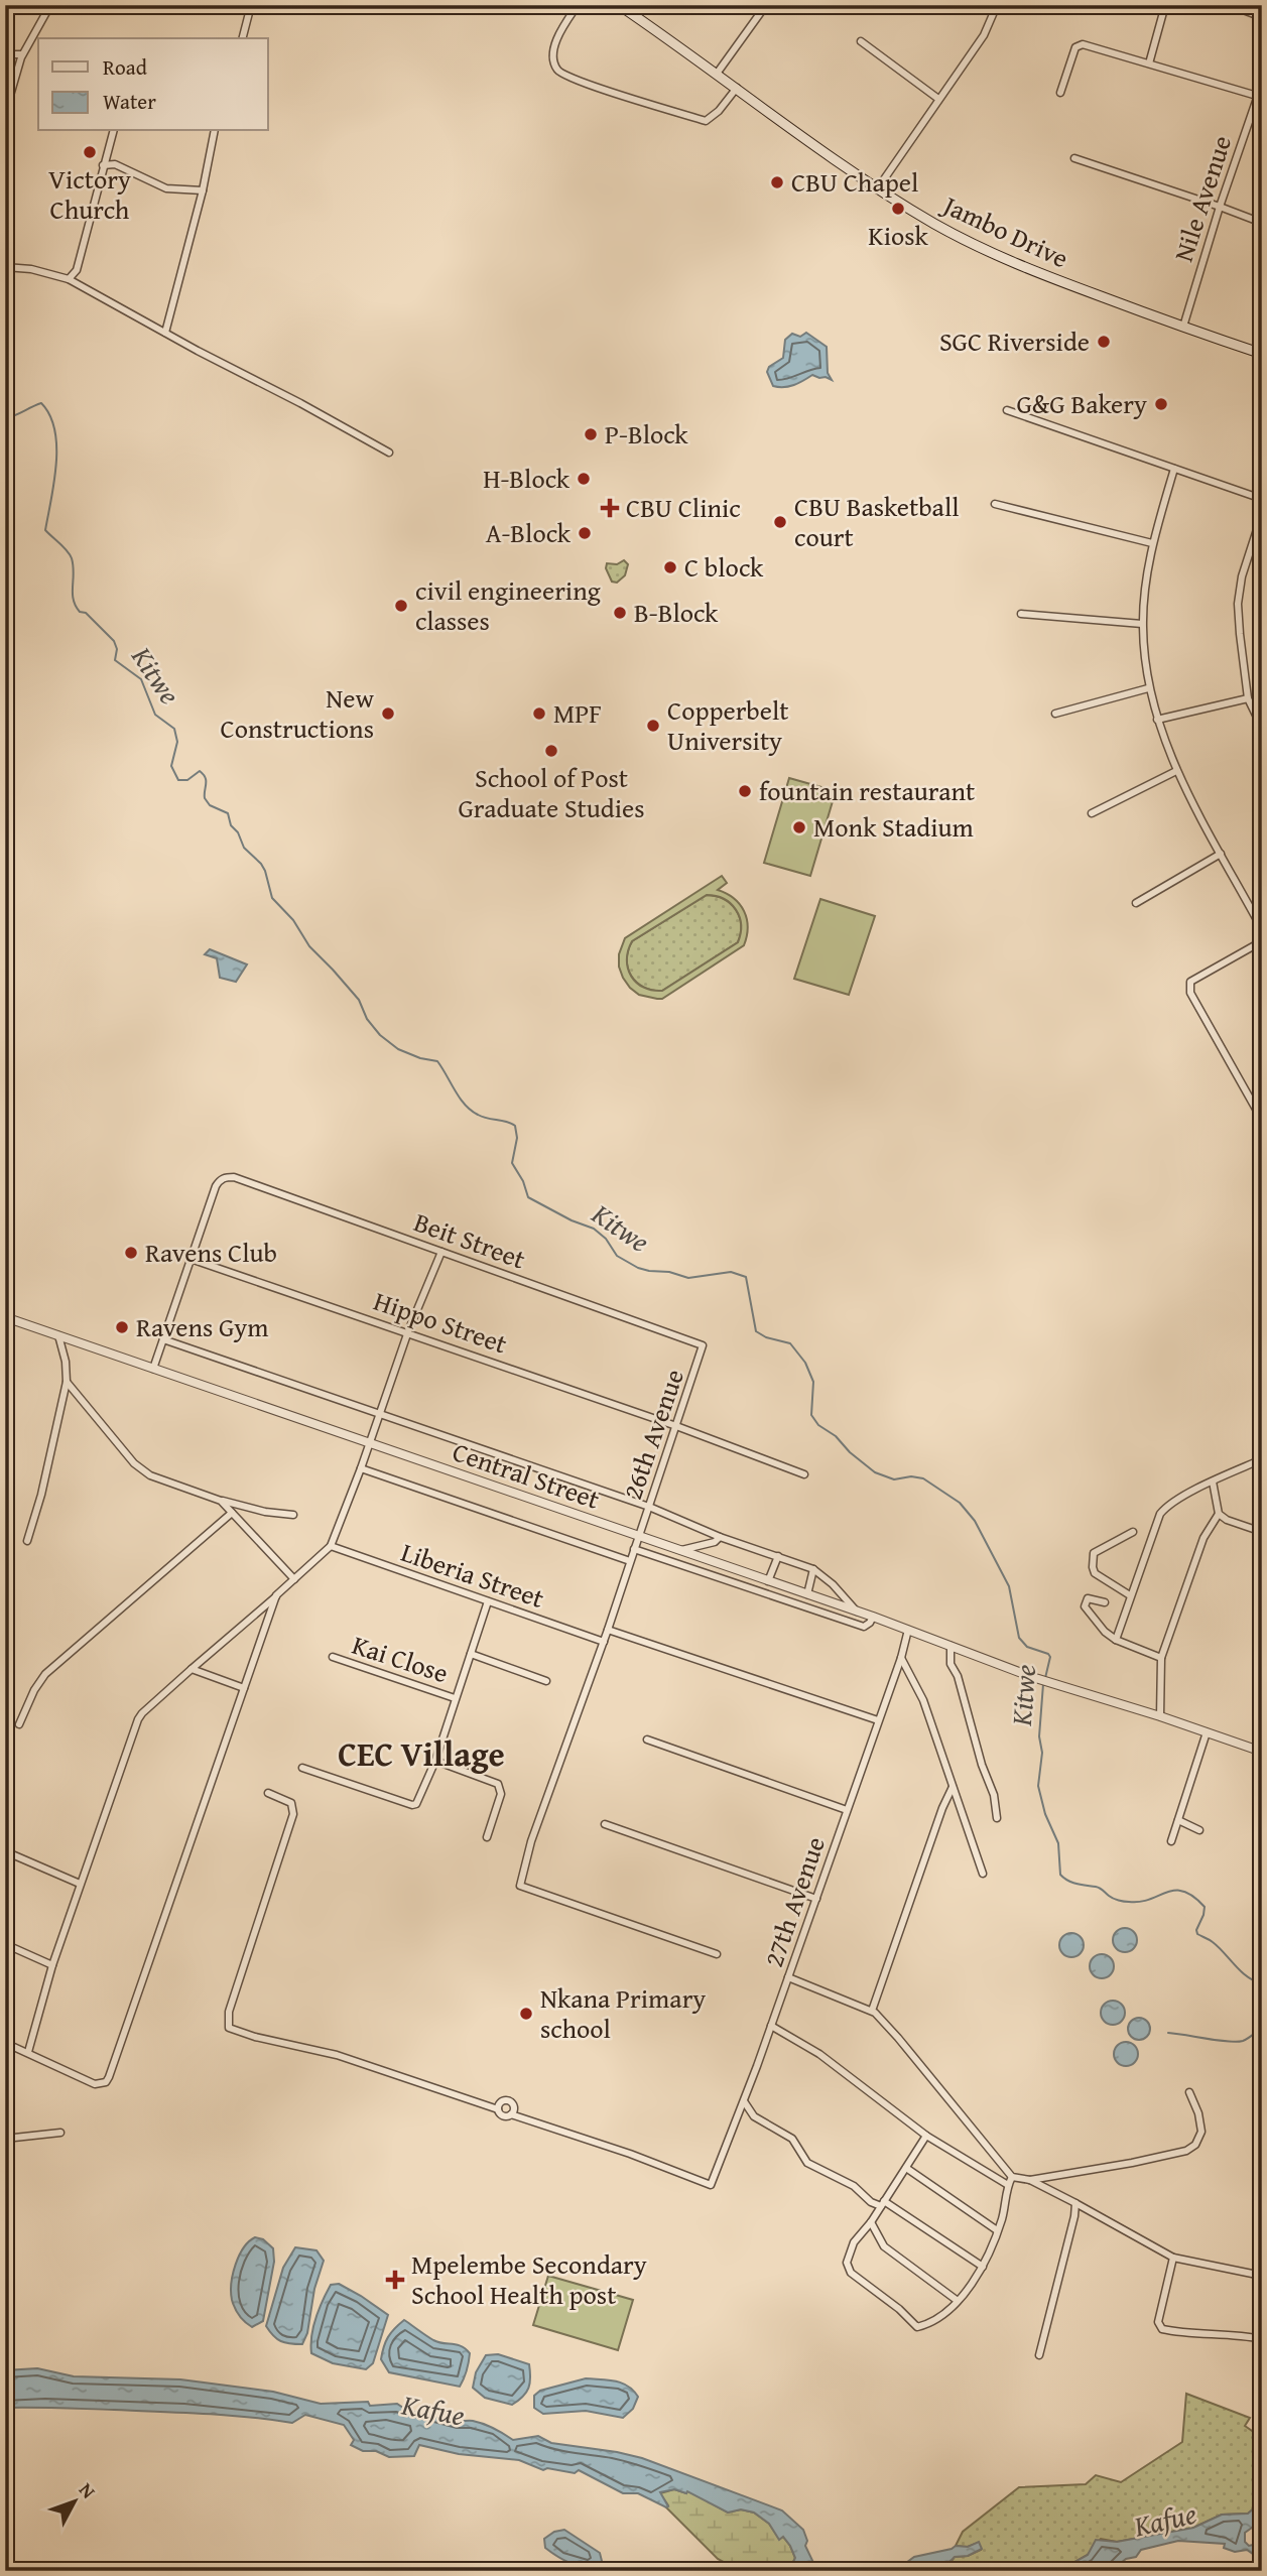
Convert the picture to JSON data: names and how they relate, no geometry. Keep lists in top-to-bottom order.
{
  "streets": {
    "main road": ["Jambo Drive"],
    "street": [
      "Nile Avenue",
      "Beit Street",
      "Hippo Street",
      "26th Avenue",
      "Central Street",
      "Liberia Street",
      "Kai Close",
      "27th Avenue"
    ]
  },
  "crossings": [
    ["Nile Avenue", "Jambo Drive"],
    ["Beit Street", "Hippo Street"],
    ["Beit Street", "26th Avenue"],
    ["Hippo Street", "26th Avenue"],
    ["26th Avenue", "Central Street"],
    ["26th Avenue", "Liberia Street"],
    ["Central Street", "27th Avenue"]
  ],
  "districts": ["CEC Village"],
  "water": ["Kitwe", "Kafue"],
  "places": {
    "other": [
      "Victory Church",
      "CBU Chapel",
      "Kiosk",
      "SGC Riverside",
      "G&G Bakery",
      "P-Block",
      "H-Block",
      "CBU Basketball court",
      "A-Block",
      "C block",
      "civil engineering classes",
      "B-Block",
      "New Constructions",
      "MPF",
      "Copperbelt University",
      "School of Post Graduate Studies",
      "fountain restaurant",
      "Monk Stadium",
      "Ravens Club",
      "Ravens Gym",
      "Nkana Primary school"
    ],
    "health": ["CBU Clinic", "Mpelembe Secondary School Health post"]
  },
  "legend": ["Road", "Water"],
  "north": "top right"
}
